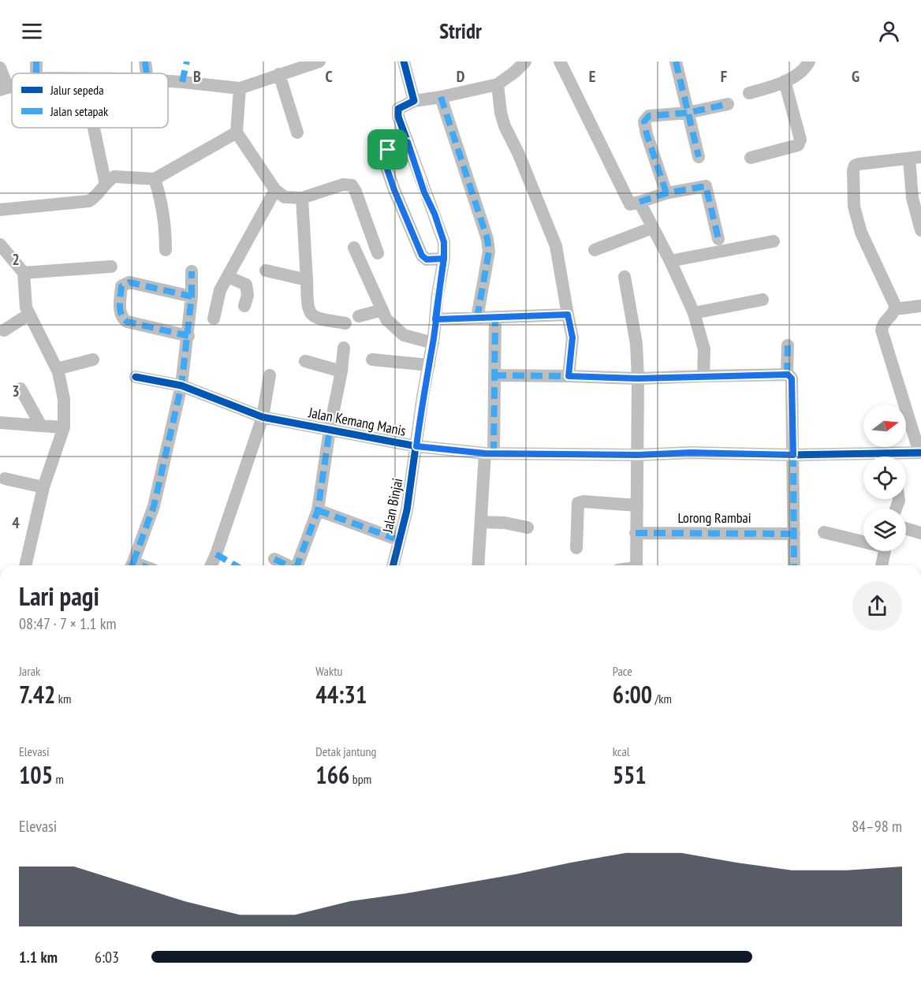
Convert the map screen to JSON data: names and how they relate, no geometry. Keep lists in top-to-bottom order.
{
  "streets": {
    "street": ["Jalan Kemang Manis", "Jalan Binjai", "Lorong Rambai"]
  },
  "crossings": [
    ["Jalan Kemang Manis", "Jalan Binjai"]
  ],
  "legend": ["Jalur sepeda", "Jalan setapak"],
  "north": "right",
  "page": {
    "header": "Stridr",
    "heading": ["Lari pagi", "08:47 · 7 × 1.1 km"],
    "stats": [
      ["Jarak", "7.42 km"],
      ["Waktu", "44:31"],
      ["Pace", "6:00 /km"],
      ["Elevasi", "105 m"],
      ["Detak jantung", "166 bpm"],
      ["kcal", "551"]
    ],
    "chart": ["Elevasi", "84–98 m"],
    "list": [
      {
        "name": "1.1 km",
        "note": "6:03"
      }
    ]
  },
  "grid": {
    "columns": [
      "B",
      "C",
      "D",
      "E",
      "F",
      "G"
    ],
    "rows": ["2", "3", "4"]
  }
}
